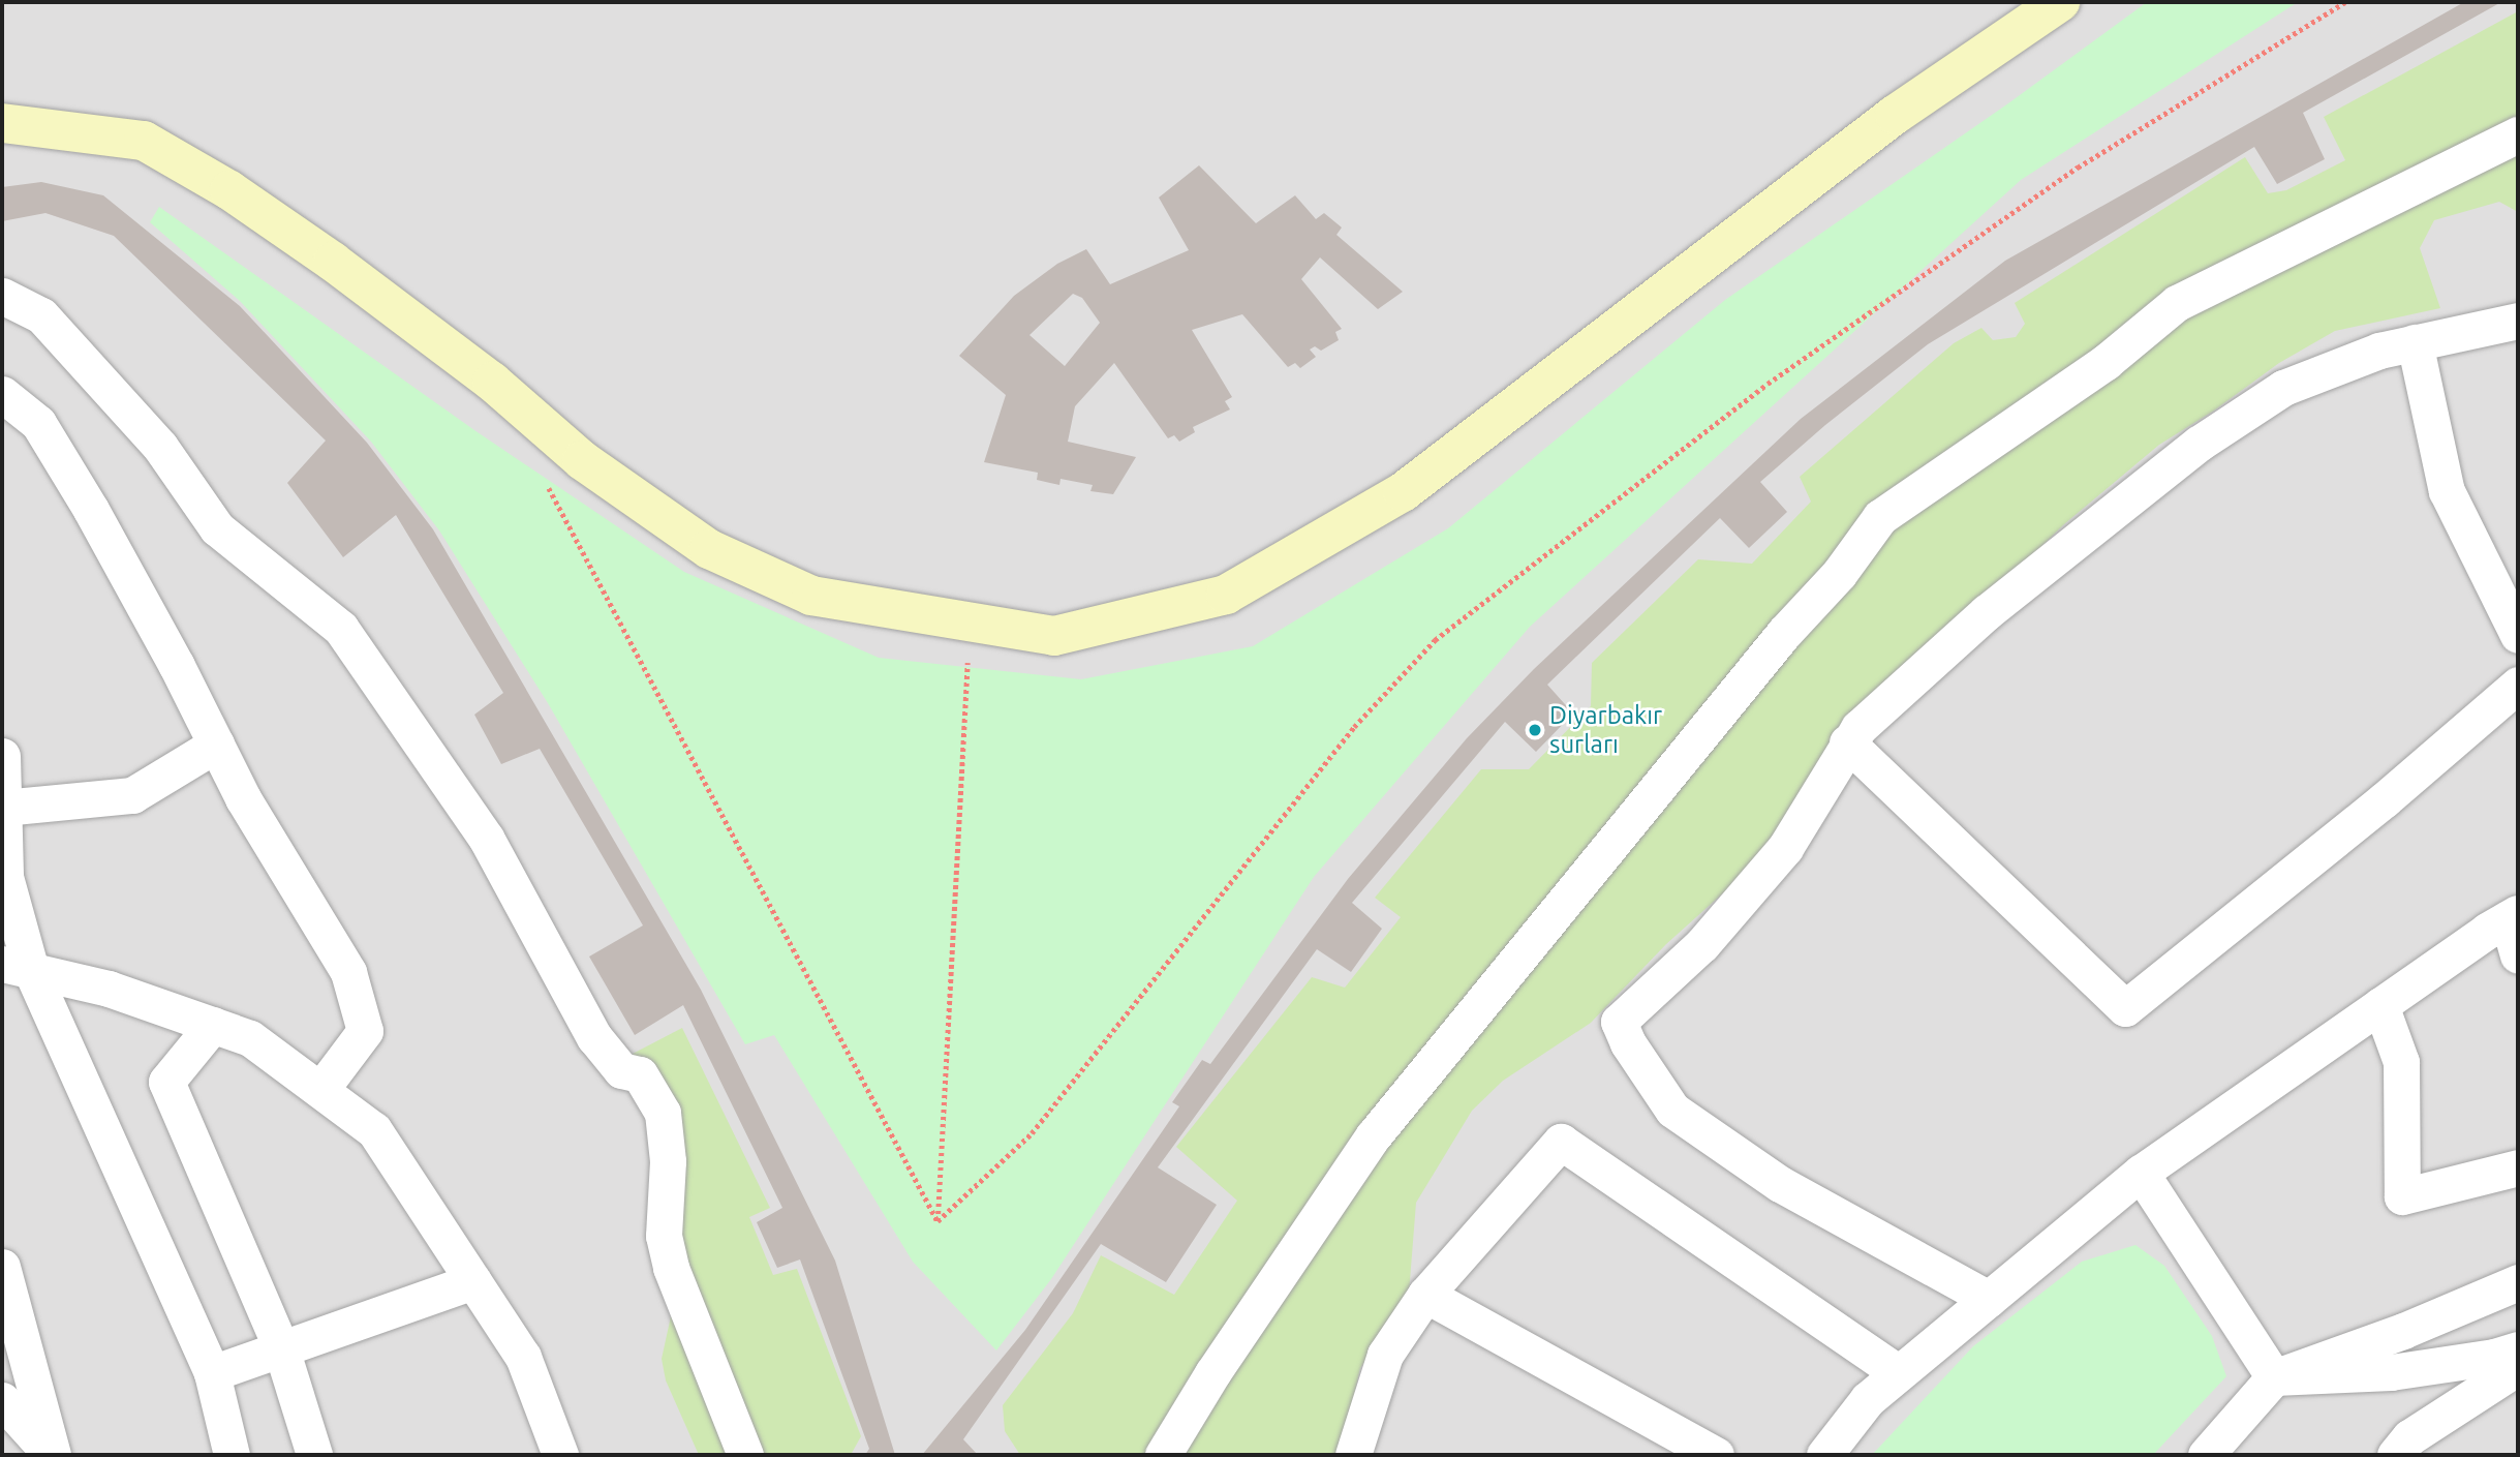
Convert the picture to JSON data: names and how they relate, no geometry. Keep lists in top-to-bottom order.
{
  "places": ["Diyarbakır surları"]
}
